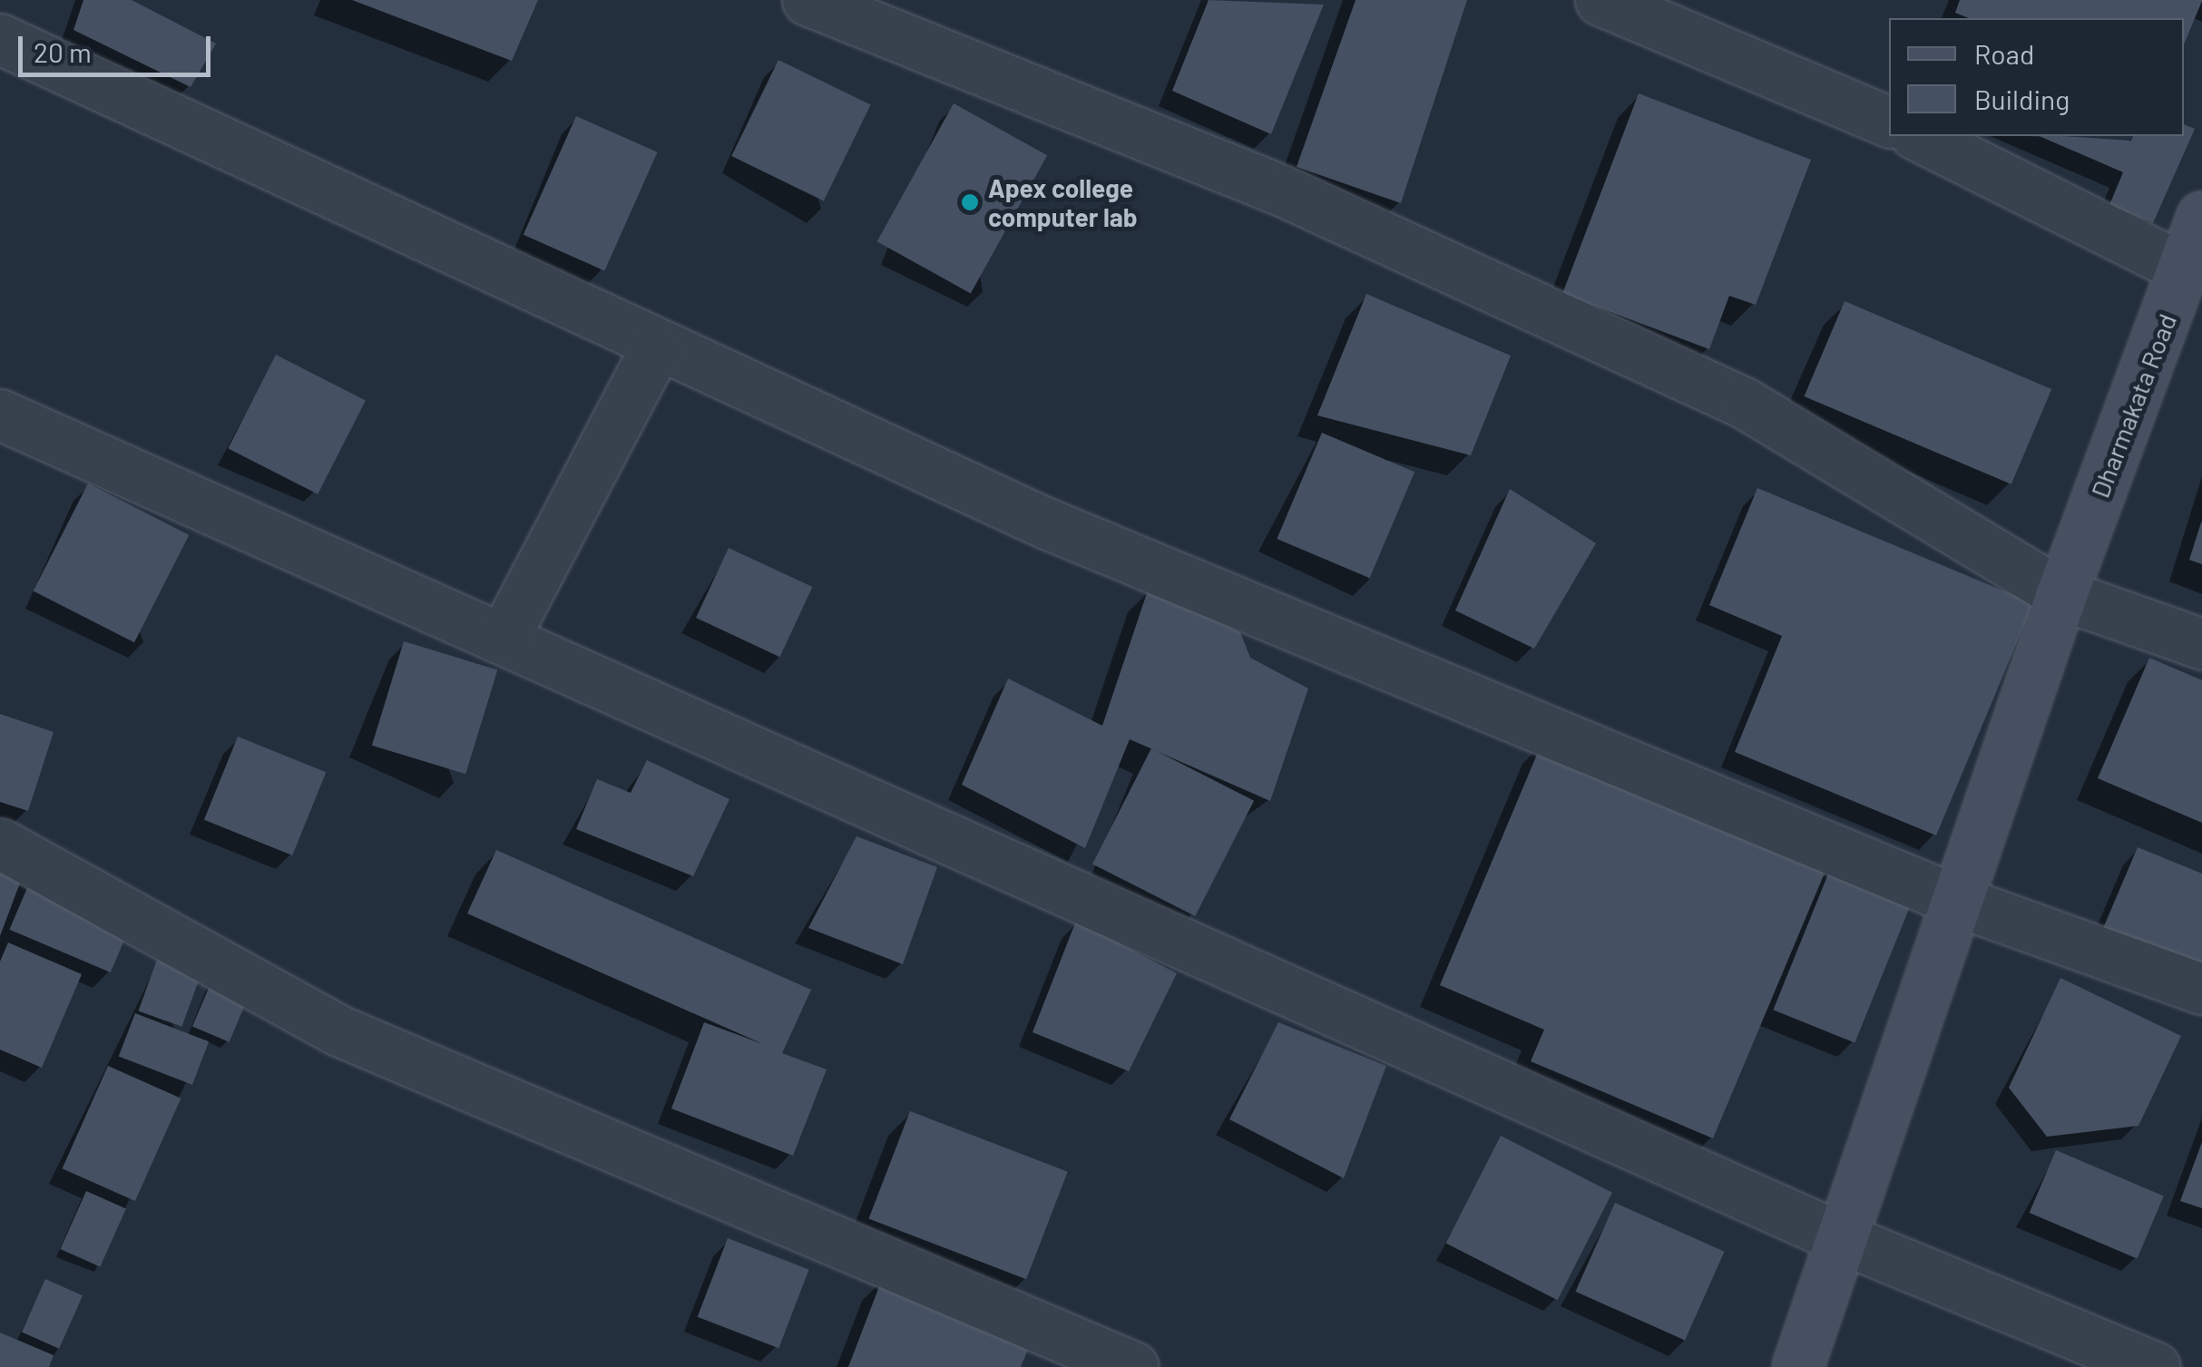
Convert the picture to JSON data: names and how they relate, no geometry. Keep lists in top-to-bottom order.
{
  "streets": {
    "street": ["Dharmakata Road"]
  },
  "places": ["Apex college computer lab"],
  "legend": ["Road", "Building"],
  "scale_bar": "20 m"
}
